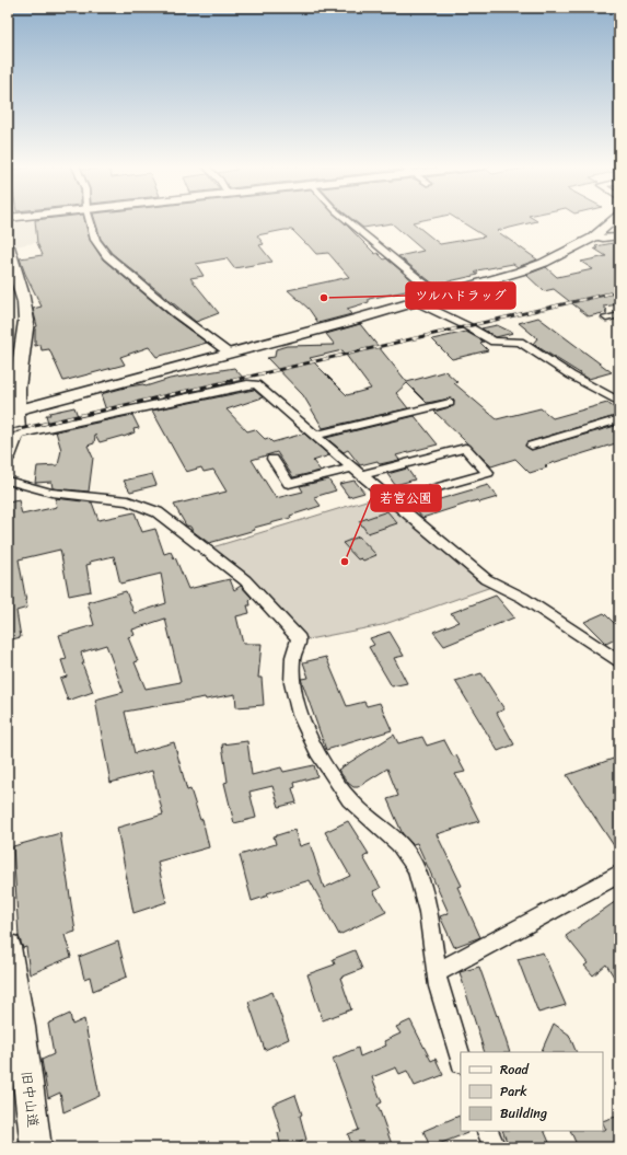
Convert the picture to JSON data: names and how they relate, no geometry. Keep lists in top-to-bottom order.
{
  "streets": {
    "main road": ["旧中山道"]
  },
  "places": ["ツルハドラッグ", "若宮公園"],
  "legend": ["Road", "Park", "Building"]
}
